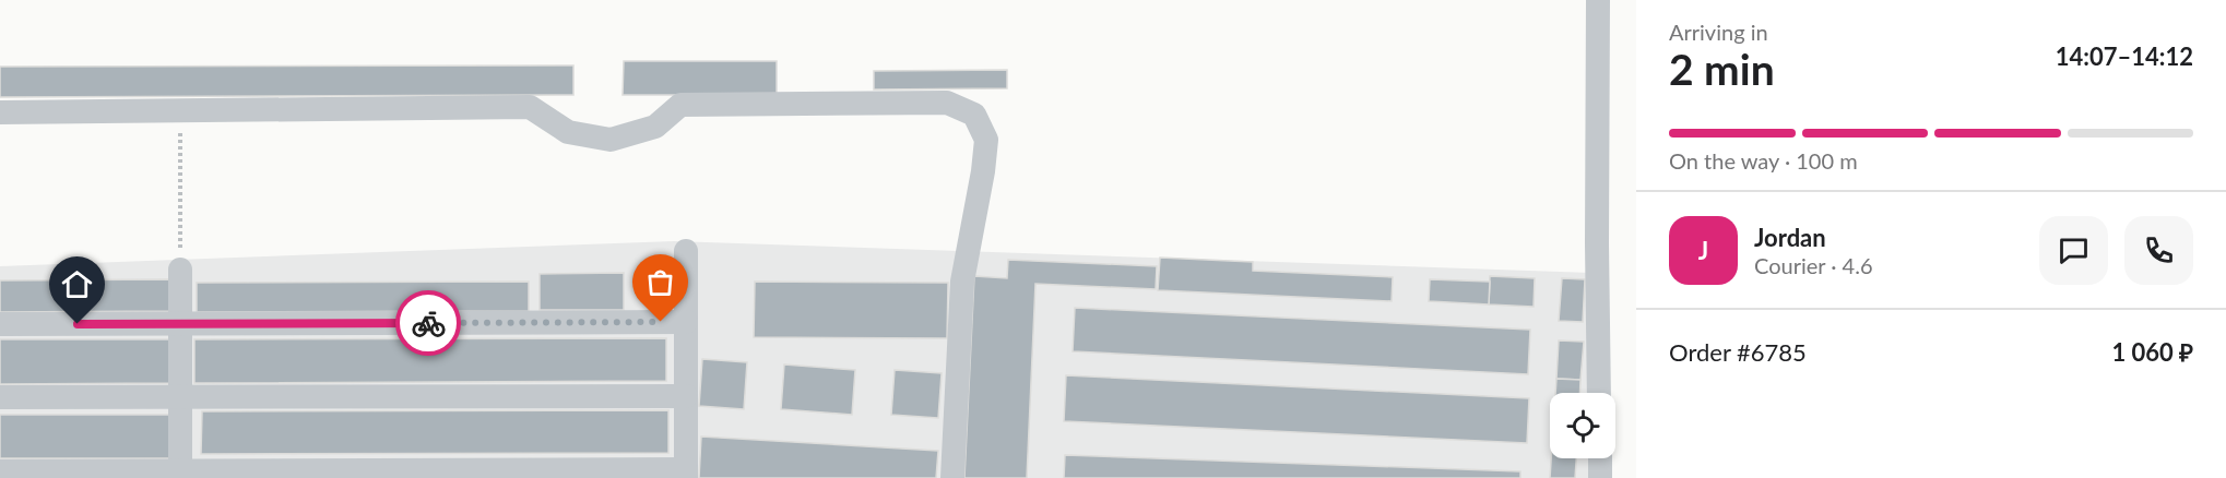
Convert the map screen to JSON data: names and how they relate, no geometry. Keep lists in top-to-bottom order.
{
  "page": {
    "heading": ["2 min", "Arriving in", "14:07–14:12"],
    "panel": [
      "Jordan",
      "Courier · 4.6",
      "Order #6785",
      "1 060 ₽"
    ],
    "bar": "On the way · 100 m",
    "round": "J"
  }
}
